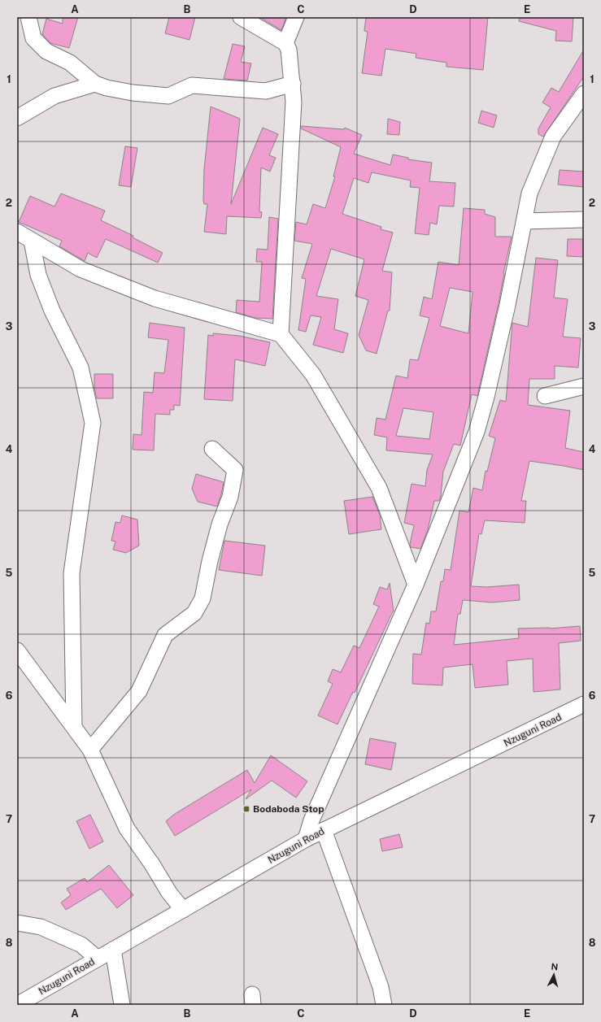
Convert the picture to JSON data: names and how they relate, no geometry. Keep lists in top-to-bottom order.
{
  "streets": {
    "street": ["Nzuguni Road"]
  },
  "places": {
    "transit": ["Bodaboda Stop"]
  },
  "north": "top",
  "grid": {
    "columns": [
      "A",
      "B",
      "C",
      "D",
      "E"
    ],
    "rows": [
      "1",
      "2",
      "3",
      "4",
      "5",
      "6",
      "7",
      "8"
    ]
  }
}
